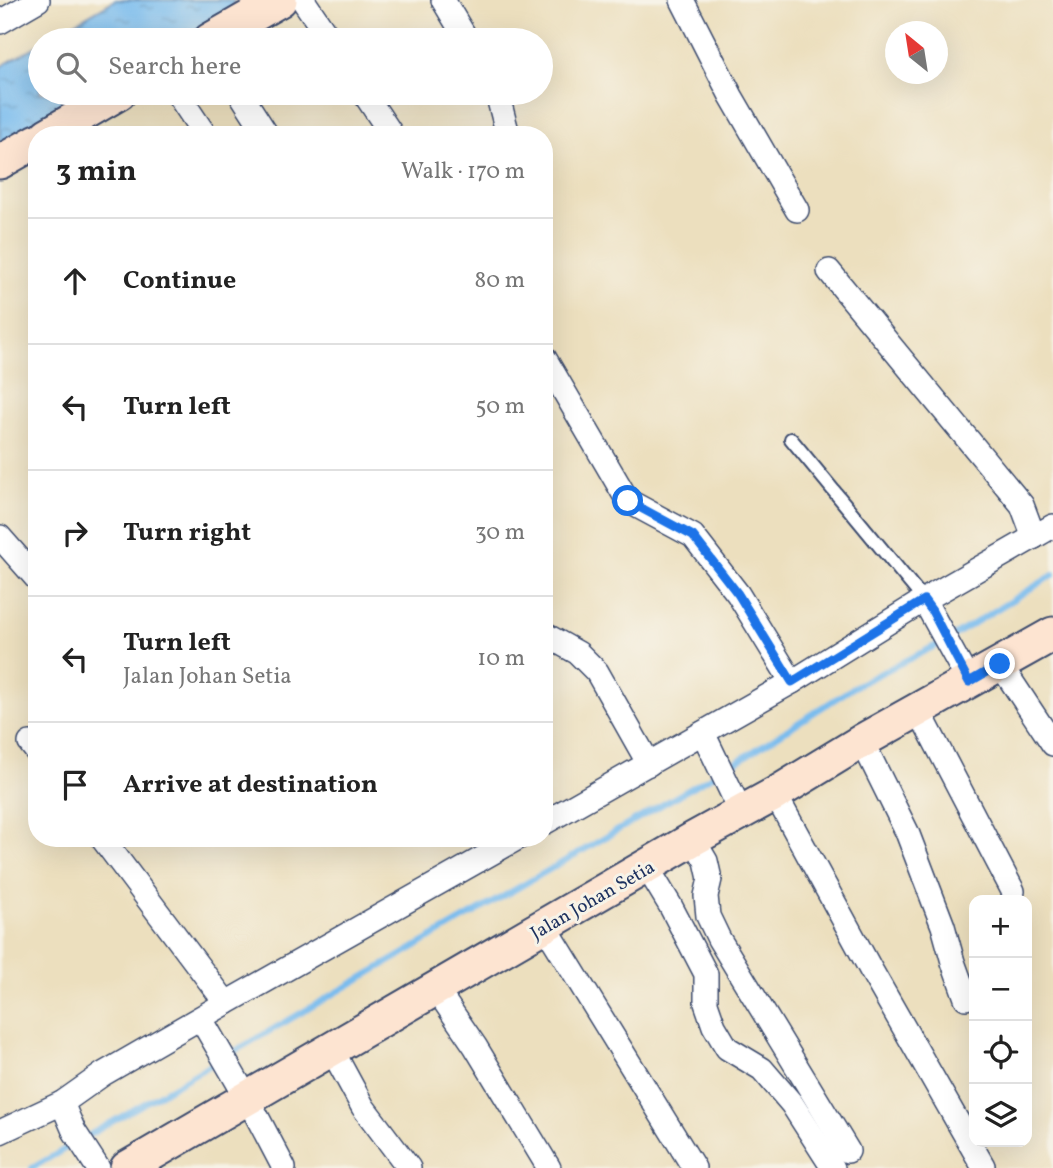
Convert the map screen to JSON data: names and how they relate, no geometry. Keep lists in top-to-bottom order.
{
  "streets": {
    "main road": ["Jalan Johan Setia"]
  },
  "north": "top left",
  "page": {
    "search": "Search here",
    "heading": ["3 min", "Walk · 170 m"],
    "list": [
      ["Continue", "80 m"],
      ["Turn left", "50 m"],
      ["Turn right", "30 m"],
      ["Turn left", "Jalan Johan Setia", "10 m"],
      "Arrive at destination"
    ],
    "map_buttons": ["+", "−"]
  }
}
